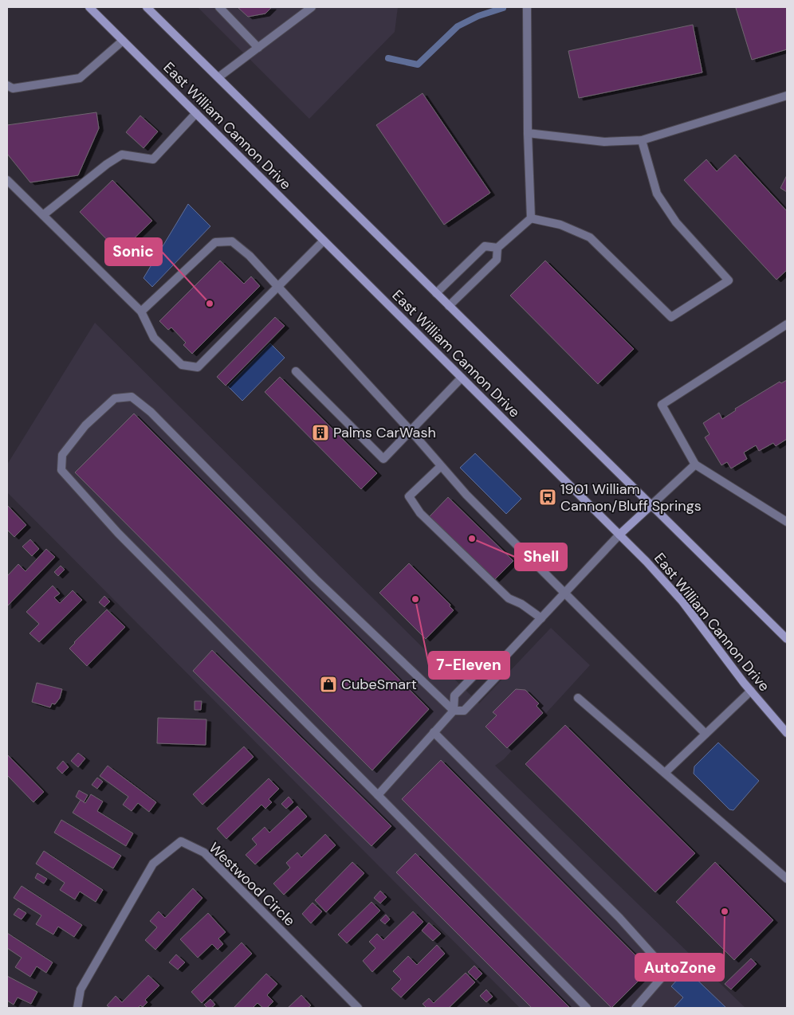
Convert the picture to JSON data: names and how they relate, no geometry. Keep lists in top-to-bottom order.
{
  "streets": {
    "main road": ["East William Cannon Drive"],
    "street": ["Westwood Circle"]
  },
  "places": {
    "other": [
      "Sonic",
      "Shell",
      "7-Eleven",
      "AutoZone"
    ],
    "building": ["Palms CarWash"],
    "bus stop": ["1901 William Cannon/Bluff Springs"],
    "shop": ["CubeSmart"]
  }
}
